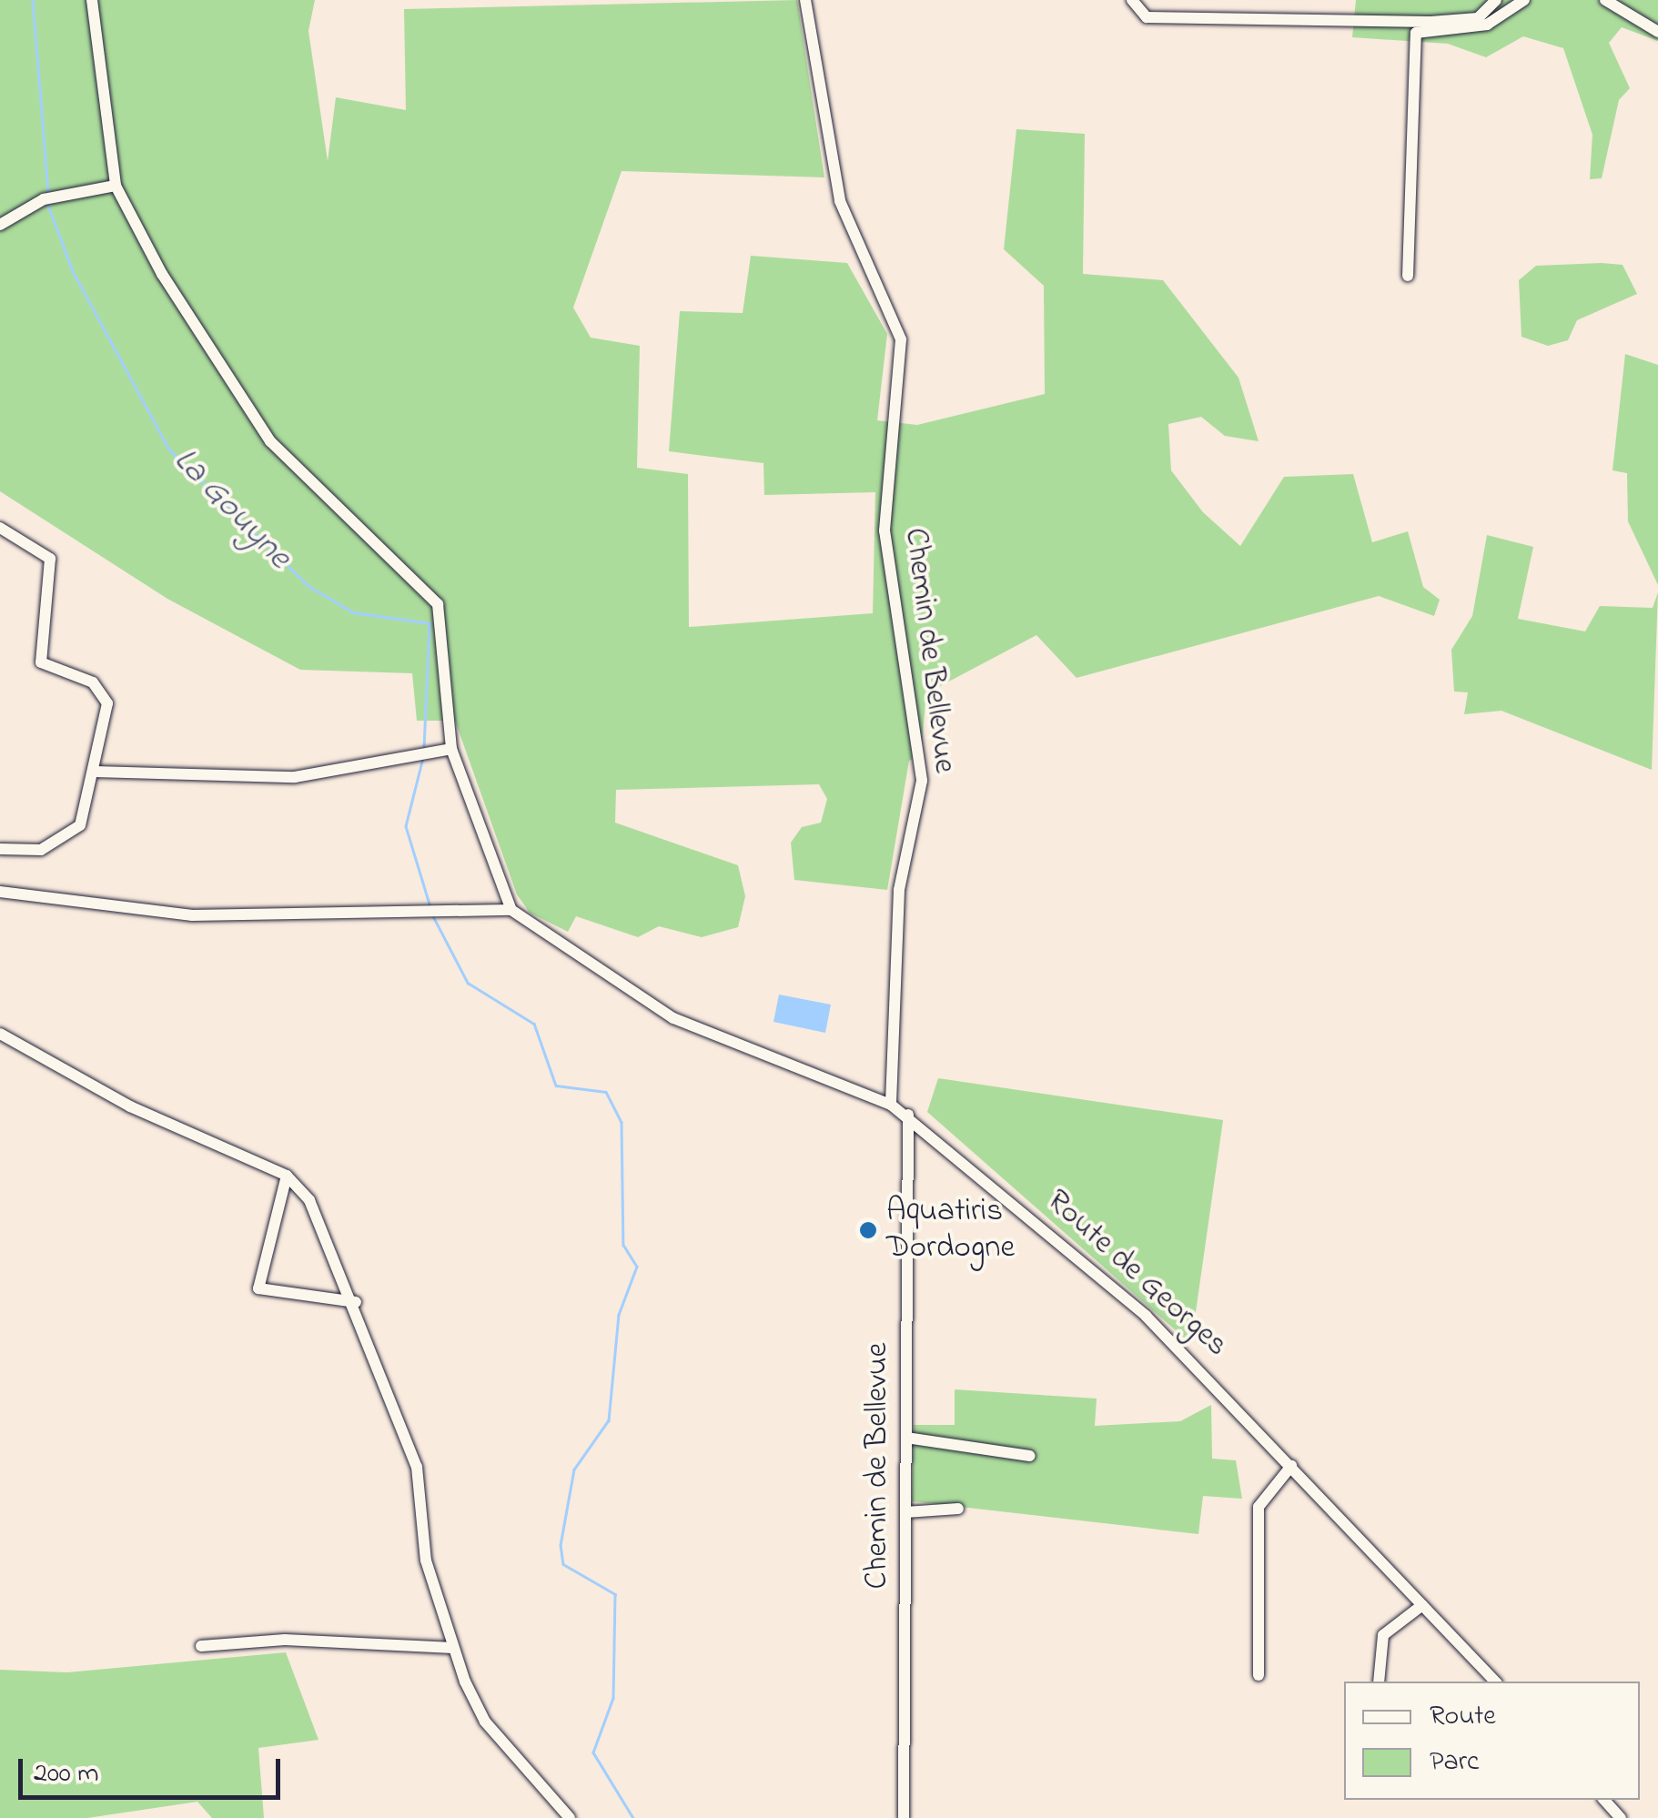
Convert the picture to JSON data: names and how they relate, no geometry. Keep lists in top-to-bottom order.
{
  "streets": {
    "street": ["Chemin de Bellevue", "Route de Georges"]
  },
  "crossings": [
    ["Chemin de Bellevue", "Route de Georges"]
  ],
  "water": ["La Gouyne"],
  "places": ["Aquatiris Dordogne"],
  "legend": ["Route", "Parc"],
  "scale_bar": "200 m"
}
